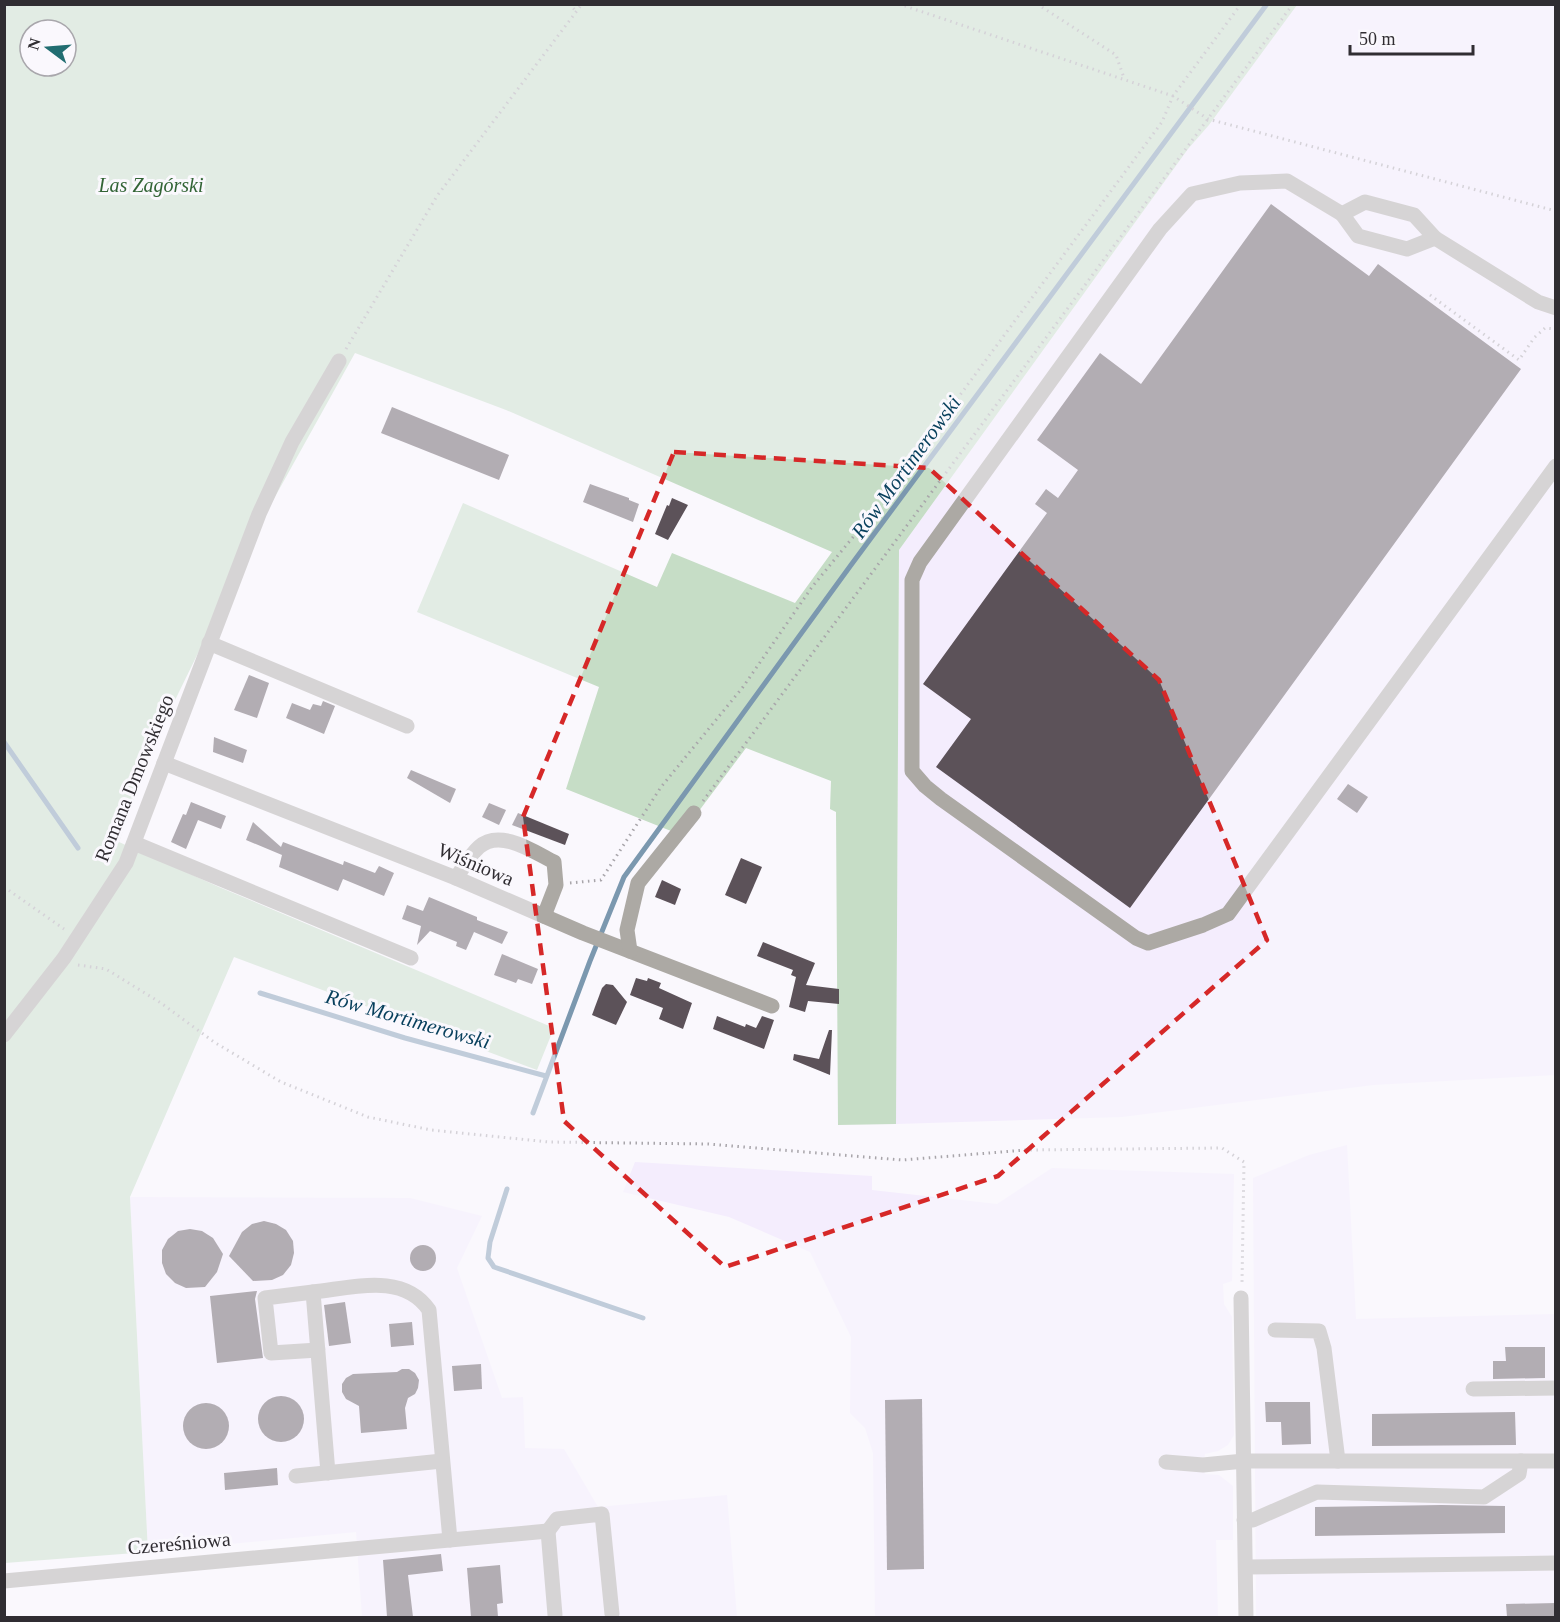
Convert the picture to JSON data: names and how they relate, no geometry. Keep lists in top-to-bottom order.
{
  "streets": {
    "street": ["Romana Dmowskiego", "Wiśniowa", "Czereśniowa"]
  },
  "crossings": [
    ["Romana Dmowskiego", "Wiśniowa"]
  ],
  "water": ["Rów Mortimerowski"],
  "parks": ["Las Zagórski"],
  "scale_bar": "50 m",
  "north": "left"
}
